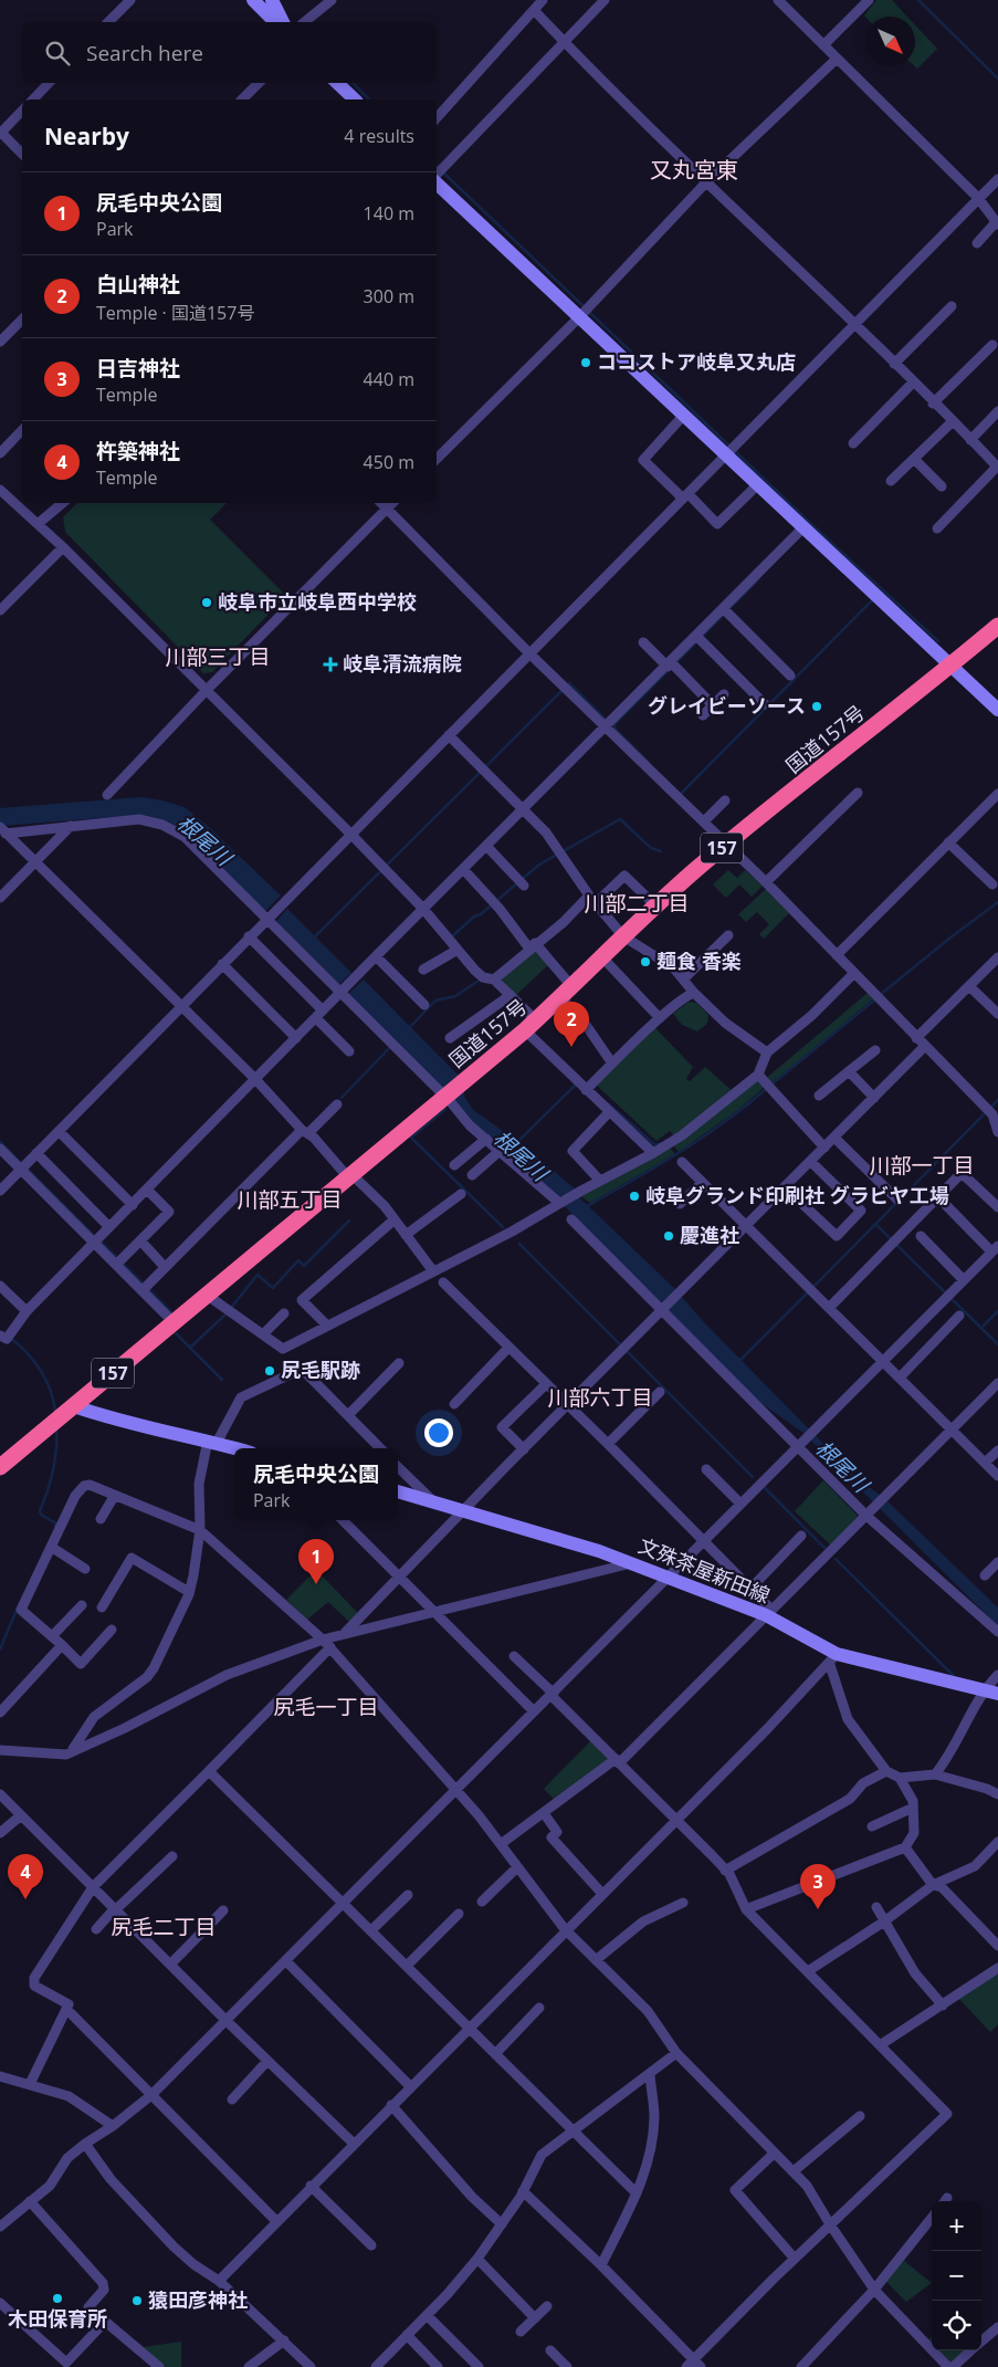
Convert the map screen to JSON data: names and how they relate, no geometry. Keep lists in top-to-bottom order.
{
  "streets": {
    "highway": ["国道157号", "157"],
    "street": ["文殊茶屋新田線"]
  },
  "districts": [
    "又丸宮東",
    "川部三丁目",
    "川部二丁目",
    "川部一丁目",
    "川部五丁目",
    "川部六丁目",
    "尻毛一丁目",
    "尻毛二丁目"
  ],
  "water": ["根尾川"],
  "places": {
    "other": [
      "ココストア岐阜又丸店",
      "岐阜市立岐阜西中学校",
      "グレイビーソース",
      "麺食 香楽",
      "岐阜グランド印刷社 グラビヤ工場",
      "慶進社",
      "尻毛駅跡",
      "木田保育所",
      "猿田彦神社"
    ],
    "health": ["岐阜清流病院"]
  },
  "north": "bottom right",
  "page": {
    "search": "Search here",
    "heading": ["Nearby", "4 results"],
    "list": [
      {
        "mark": "1",
        "name": "尻毛中央公園",
        "note": "Park",
        "value": "140 m"
      },
      {
        "mark": "2",
        "name": "白山神社",
        "note": "Temple · 国道157号",
        "value": "300 m"
      },
      {
        "mark": "3",
        "name": "日吉神社",
        "note": "Temple",
        "value": "440 m"
      },
      {
        "mark": "4",
        "name": "杵築神社",
        "note": "Temple",
        "value": "450 m"
      }
    ],
    "pins": [
      "2",
      "1",
      "4",
      "3"
    ],
    "popup": ["尻毛中央公園", "Park"],
    "map_buttons": ["+", "−"]
  }
}
